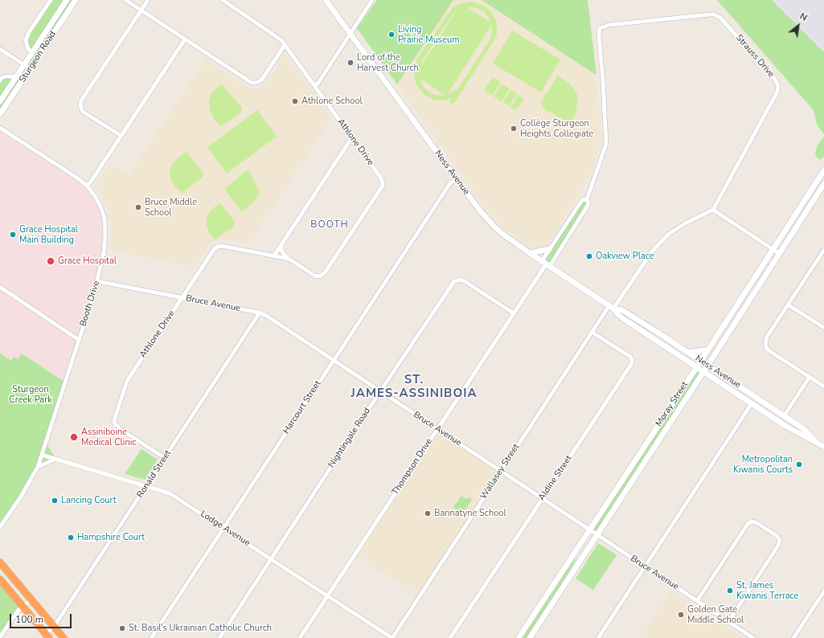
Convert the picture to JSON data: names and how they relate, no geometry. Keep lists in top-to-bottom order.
{
  "streets": {
    "main road": ["Sturgeon Road", "Ness Avenue", "Moray Street"],
    "street": [
      "Strauss Drive",
      "Athlone Drive",
      "Booth Drive",
      "Bruce Avenue",
      "Harcourt Street",
      "Nightingale Road",
      "Thompson Drive",
      "Wallasey Street",
      "Ronald Street",
      "Aldine Street",
      "Lodge Avenue"
    ]
  },
  "crossings": [
    ["Strauss Drive", "Thompson Drive"],
    ["Athlone Drive", "Bruce Avenue"],
    ["Athlone Drive", "Ronald Street"],
    ["Ness Avenue", "Moray Street"],
    ["Ness Avenue", "Harcourt Street"],
    ["Ness Avenue", "Thompson Drive"],
    ["Ness Avenue", "Wallasey Street"],
    ["Booth Drive", "Bruce Avenue"],
    ["Booth Drive", "Lodge Avenue"],
    ["Bruce Avenue", "Moray Street"],
    ["Bruce Avenue", "Harcourt Street"],
    ["Bruce Avenue", "Nightingale Road"],
    ["Bruce Avenue", "Thompson Drive"],
    ["Bruce Avenue", "Wallasey Street"],
    ["Bruce Avenue", "Ronald Street"],
    ["Bruce Avenue", "Aldine Street"],
    ["Harcourt Street", "Lodge Avenue"],
    ["Nightingale Road", "Thompson Drive"],
    ["Nightingale Road", "Lodge Avenue"],
    ["Thompson Drive", "Lodge Avenue"],
    ["Wallasey Street", "Aldine Street"],
    ["Wallasey Street", "Lodge Avenue"],
    ["Ronald Street", "Lodge Avenue"]
  ],
  "districts": ["BOOTH", "ST. JAMES-ASSINIBOIA"],
  "parks": ["Sturgeon Creek Park"],
  "places": [
    "Living Prairie Museum",
    "Lord of the Harvest Church",
    "Athlone School",
    "Collège Sturgeon Heights Collegiate",
    "Bruce Middle School",
    "Grace Hospital Main Building",
    "Oakview Place",
    "Grace Hospital",
    "Assiniboine Medical Clinic",
    "Metropolitan Kiwanis Courts",
    "Lancing Court",
    "Bannatyne School",
    "Hampshire Court",
    "St. James Kiwanis Terrace",
    "Golden Gate Middle School",
    "St. Basil's Ukrainian Catholic Church"
  ],
  "scale_bar": "100 m",
  "north": "top right"
}
